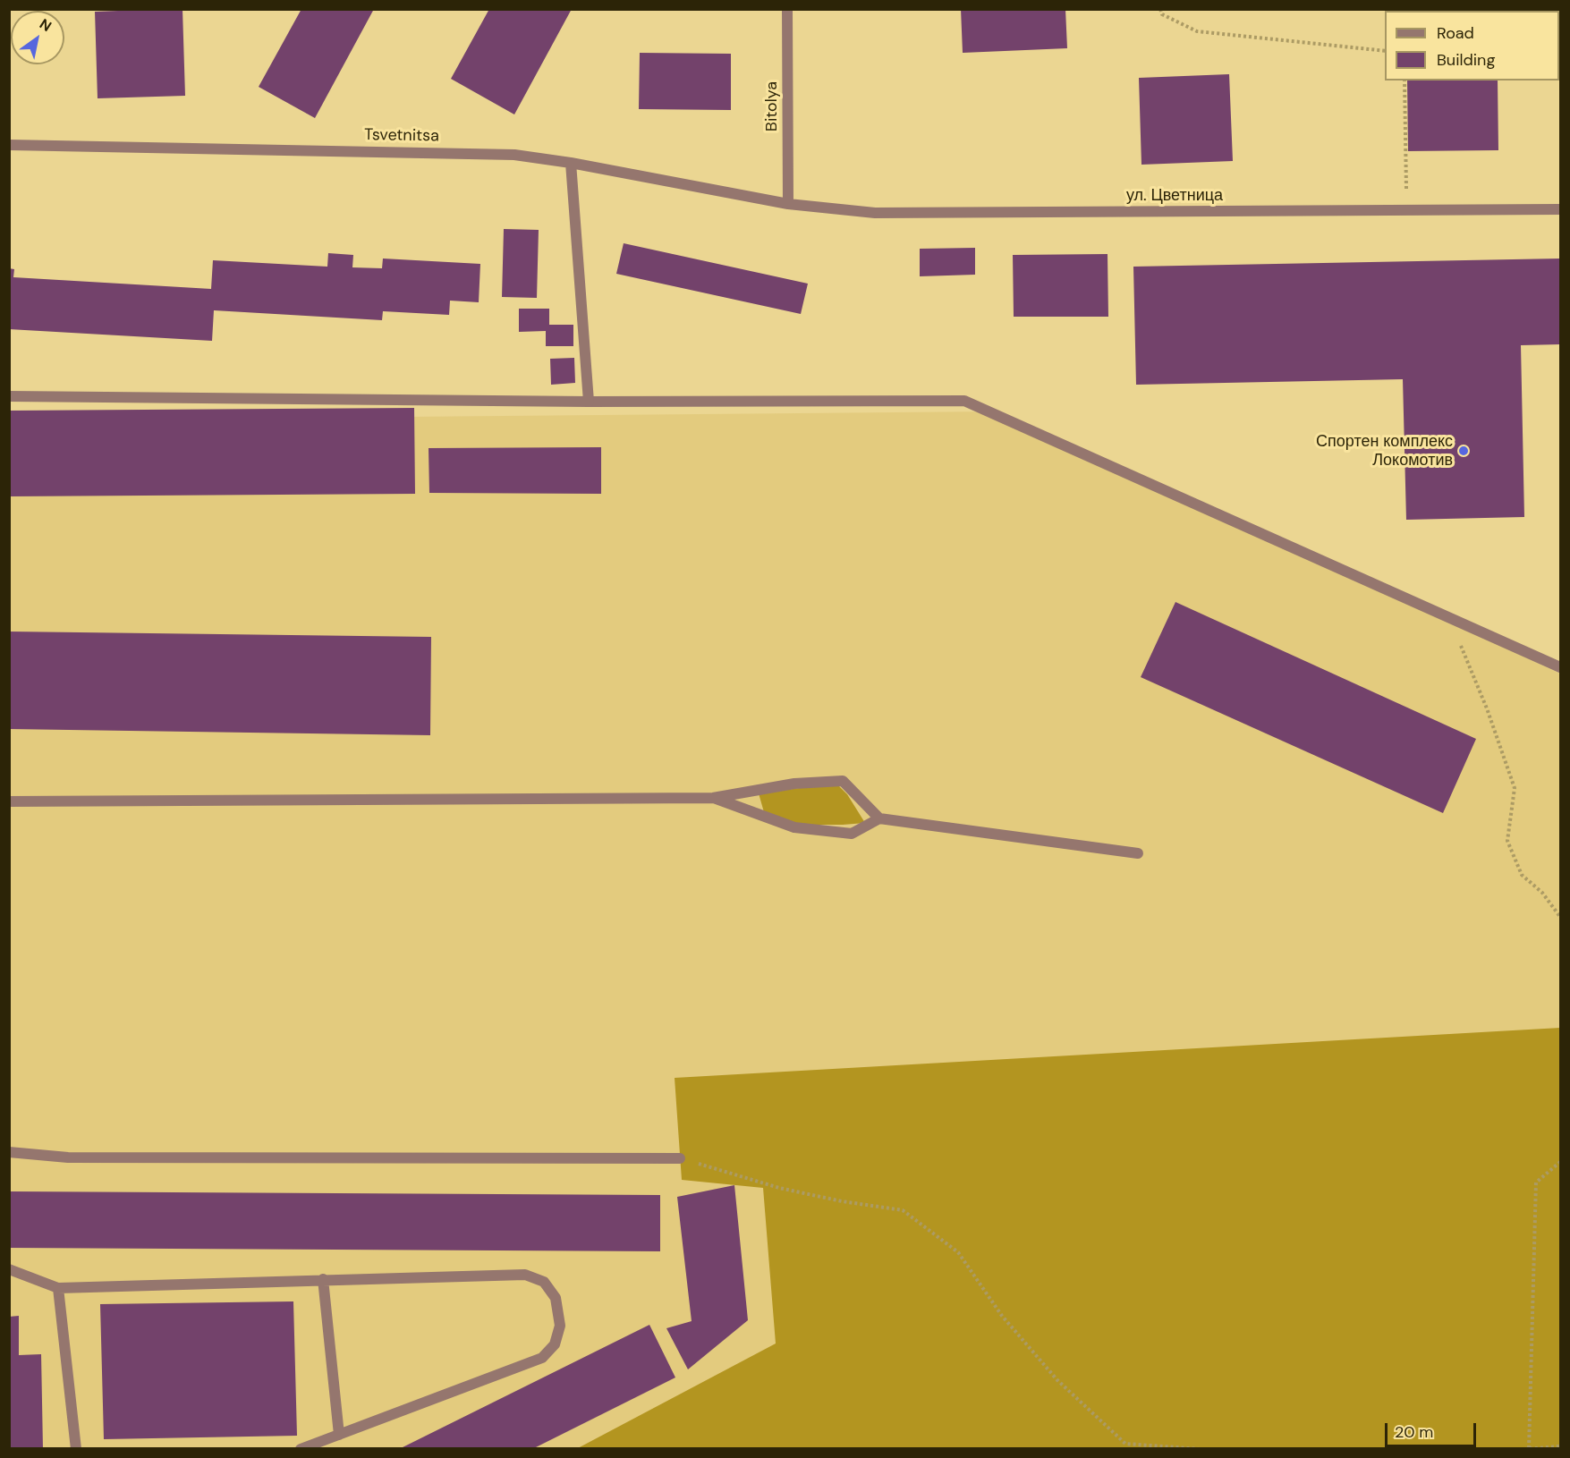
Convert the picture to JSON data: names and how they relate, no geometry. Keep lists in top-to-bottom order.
{
  "streets": {
    "street": ["Bitolya", "Tsvetnitsa", "ул. Цветница"]
  },
  "crossings": [
    ["Bitolya", "Tsvetnitsa"],
    ["Bitolya", "ул. Цветница"],
    ["Tsvetnitsa", "ул. Цветница"]
  ],
  "places": ["Спортен комплекс Локомотив"],
  "legend": ["Road", "Building"],
  "scale_bar": "20 m",
  "north": "top right"
}
